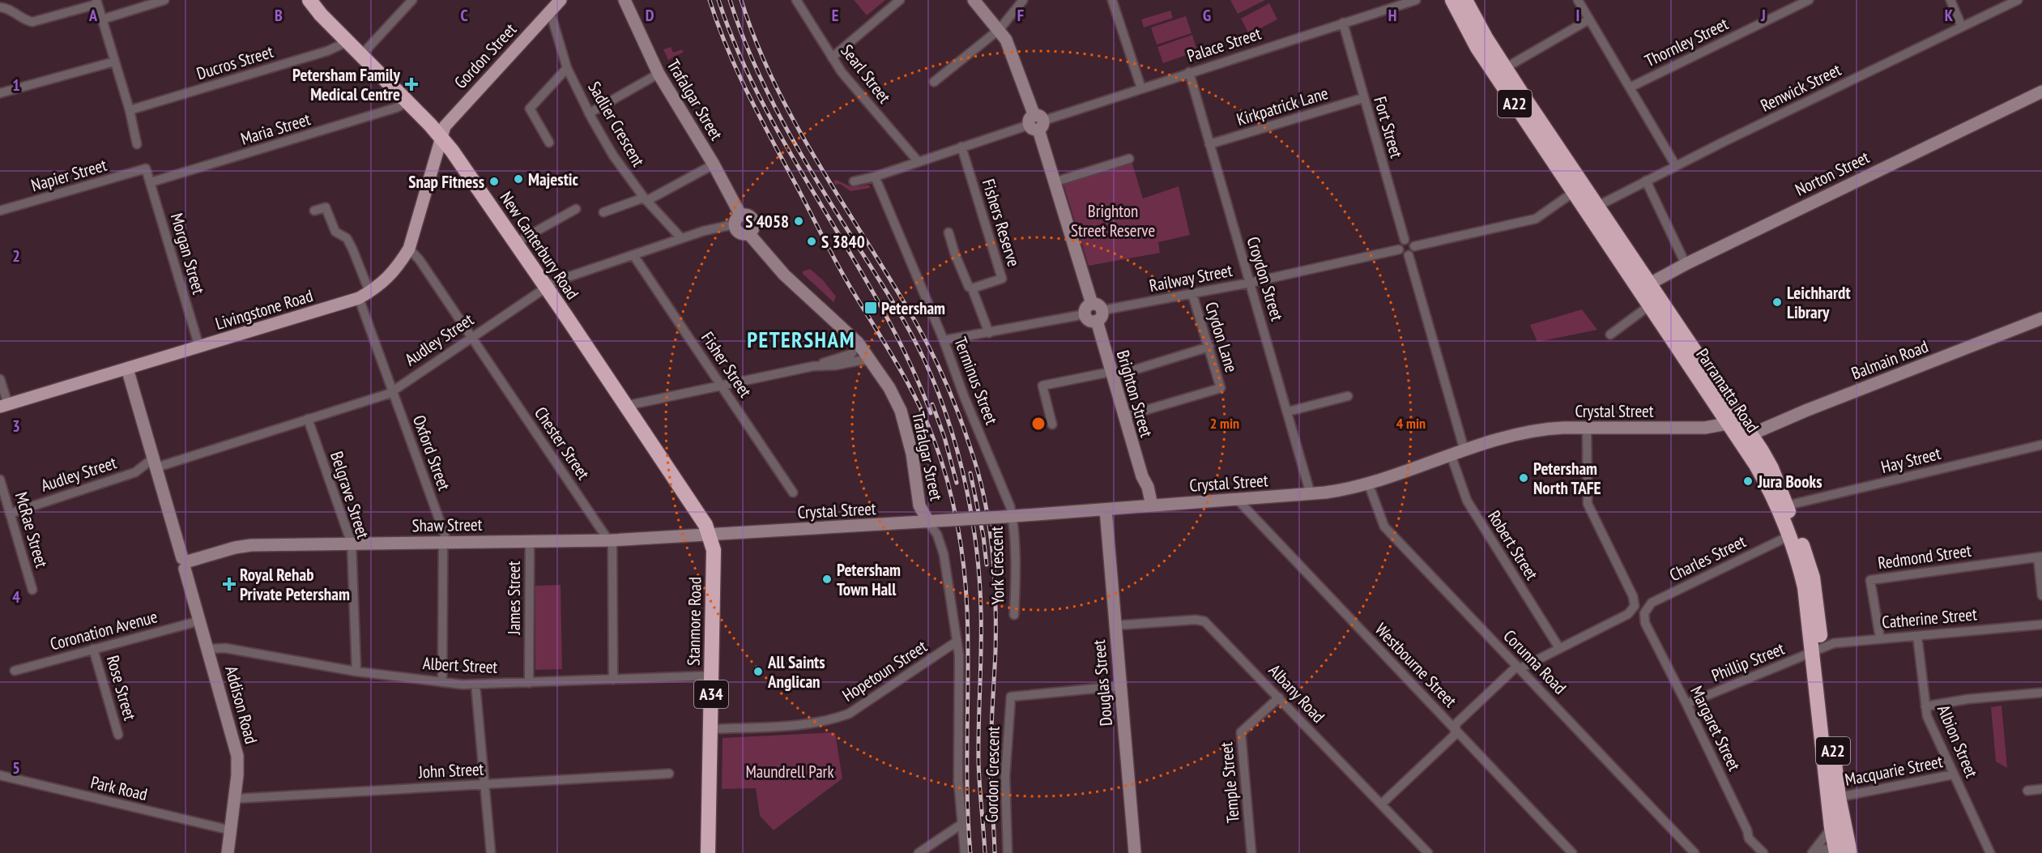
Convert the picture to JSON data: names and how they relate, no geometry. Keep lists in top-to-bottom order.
{
  "streets": {
    "highway": [
      "A22",
      "New Canterbury Road",
      "Parramatta Road",
      "Stanmore Road",
      "A34"
    ],
    "main road": [
      "Gordon Street",
      "Trafalgar Street",
      "Norton Street",
      "Livingstone Road",
      "Balmain Road",
      "Brighton Street",
      "Crystal Street",
      "Shaw Street",
      "Douglas Street",
      "Addison Road"
    ],
    "street": [
      "Thornley Street",
      "Palace Street",
      "Ducros Street",
      "Searl Street",
      "Renwick Street",
      "Kirkpatrick Lane",
      "Sadlier Crescent",
      "Fort Street",
      "Maria Street",
      "Napier Street",
      "Fishers Reserve",
      "Morgan Street",
      "Railway Street",
      "Croydon Street",
      "Crydon Lane",
      "Audley Street",
      "Fisher Street",
      "Terminus Street",
      "Chester Street",
      "Oxford Street",
      "Hay Street",
      "Belgrave Street",
      "McRae Street",
      "Robert Street",
      "Redmond Street",
      "Charles Street",
      "York Crescent",
      "James Street",
      "Catherine Street",
      "Coronation Avenue",
      "Corunna Road",
      "Phillip Street",
      "Albert Street",
      "Westbourne Street",
      "Hopetoun Street",
      "Rose Street",
      "Albany Road",
      "Margaret Street",
      "Albion Street",
      "John Street",
      "Macquarie Street",
      "Gordon Crescent",
      "Temple Street",
      "Park Road"
    ]
  },
  "crossings": [
    ["Palace Street", "Searl Street"],
    ["Palace Street", "Fort Street"],
    ["Palace Street", "Fishers Reserve"],
    ["Palace Street", "Croydon Street"],
    ["Palace Street", "Terminus Street"],
    ["Palace Street", "Brighton Street"],
    ["Gordon Street", "Sadlier Crescent"],
    ["Gordon Street", "New Canterbury Road"],
    ["Gordon Street", "Livingstone Road"],
    ["Ducros Street", "New Canterbury Road"],
    ["Renwick Street", "Parramatta Road"],
    ["Trafalgar Street", "Audley Street"],
    ["Trafalgar Street", "Crystal Street"],
    ["Trafalgar Street", "Hopetoun Street"],
    ["Kirkpatrick Lane", "Fort Street"],
    ["Kirkpatrick Lane", "Croydon Street"],
    ["Sadlier Crescent", "Audley Street"],
    ["Fort Street", "Railway Street"],
    ["Maria Street", "New Canterbury Road"],
    ["Maria Street", "Morgan Street"],
    ["Norton Street", "Parramatta Road"],
    ["Napier Street", "Morgan Street"],
    ["New Canterbury Road", "Livingstone Road"],
    ["New Canterbury Road", "Audley Street"],
    ["New Canterbury Road", "Crystal Street"],
    ["New Canterbury Road", "Shaw Street"],
    ["New Canterbury Road", "Stanmore Road"],
    ["Morgan Street", "Livingstone Road"],
    ["Railway Street", "Croydon Street"],
    ["Railway Street", "Crydon Lane"],
    ["Railway Street", "Terminus Street"],
    ["Railway Street", "Brighton Street"],
    ["Croydon Street", "Crystal Street"],
    ["Livingstone Road", "Chester Street"],
    ["Livingstone Road", "Oxford Street"],
    ["Livingstone Road", "Addison Road"],
    ["Crydon Lane", "Brighton Street"],
    ["Audley Street", "Fisher Street"],
    ["Audley Street", "Chester Street"],
    ["Audley Street", "Oxford Street"],
    ["Audley Street", "Belgrave Street"],
    ["Audley Street", "McRae Street"],
    ["Audley Street", "Addison Road"],
    ["Balmain Road", "Parramatta Road"],
    ["Terminus Street", "Crystal Street"],
    ["Terminus Street", "York Crescent"],
    ["Parramatta Road", "Crystal Street"],
    ["Parramatta Road", "Hay Street"],
    ["Parramatta Road", "Charles Street"],
    ["Parramatta Road", "Catherine Street"],
    ["Parramatta Road", "Phillip Street"],
    ["Parramatta Road", "Macquarie Street"],
    ["Brighton Street", "Crystal Street"],
    ["Crystal Street", "Shaw Street"],
    ["Crystal Street", "Robert Street"],
    ["Crystal Street", "York Crescent"],
    ["Crystal Street", "Stanmore Road"],
    ["Crystal Street", "Corunna Road"],
    ["Crystal Street", "Westbourne Street"],
    ["Crystal Street", "Douglas Street"],
    ["Chester Street", "Shaw Street"],
    ["Oxford Street", "Shaw Street"],
    ["Oxford Street", "Albert Street"],
    ["Belgrave Street", "Shaw Street"],
    ["Belgrave Street", "Albert Street"],
    ["Shaw Street", "James Street"],
    ["Shaw Street", "Stanmore Road"],
    ["Shaw Street", "Addison Road"],
    ["Redmond Street", "Catherine Street"],
    ["Charles Street", "Margaret Street"],
    ["James Street", "Albert Street"],
    ["Catherine Street", "Phillip Street"],
    ["Catherine Street", "Albion Street"],
    ["Stanmore Road", "Albert Street"],
    ["Stanmore Road", "Hopetoun Street"],
    ["Coronation Avenue", "Rose Street"],
    ["Coronation Avenue", "Addison Road"],
    ["Phillip Street", "Margaret Street"],
    ["Albert Street", "Addison Road"],
    ["Douglas Street", "Albany Road"],
    ["Douglas Street", "Gordon Crescent"],
    ["Albany Road", "Temple Street"],
    ["Addison Road", "John Street"],
    ["Addison Road", "Park Road"],
    ["Albion Street", "Macquarie Street"]
  ],
  "districts": ["PETERSHAM"],
  "parks": ["Brighton Street Reserve", "Maundrell Park"],
  "places": {
    "health": ["Petersham Family Medical Centre", "Royal Rehab Private Petersham"],
    "other": [
      "Majestic",
      "Snap Fitness",
      "S 4058",
      "S 3840",
      "Leichhardt Library",
      "Petersham North TAFE",
      "Jura Books",
      "Petersham Town Hall",
      "All Saints Anglican"
    ],
    "transit": ["Petersham"]
  },
  "grid": {
    "columns": [
      "A",
      "B",
      "C",
      "D",
      "E",
      "F",
      "G",
      "H",
      "I",
      "J",
      "K"
    ],
    "rows": [
      "1",
      "2",
      "3",
      "4",
      "5"
    ]
  },
  "rings": ["2 min", "4 min"]
}
